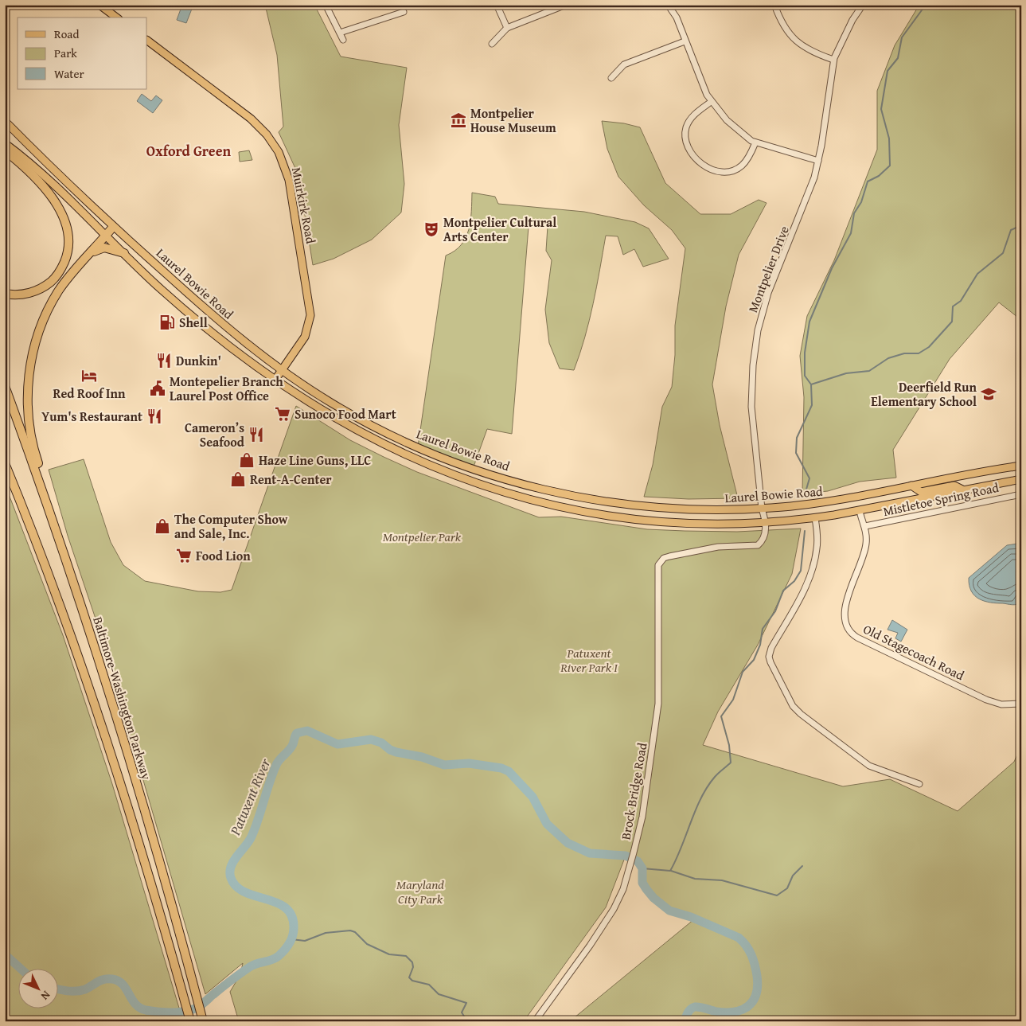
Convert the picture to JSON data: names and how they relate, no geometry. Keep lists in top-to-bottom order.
{
  "streets": {
    "highway": ["Baltimore-Washington Parkway"],
    "main road": ["Muirkirk Road", "Laurel Bowie Road"],
    "street": [
      "Montpelier Drive",
      "Mistletoe Spring Road",
      "Old Stagecoach Road",
      "Brock Bridge Road"
    ]
  },
  "crossings": [
    ["Muirkirk Road", "Laurel Bowie Road"],
    ["Montpelier Drive", "Laurel Bowie Road"],
    ["Montpelier Drive", "Brock Bridge Road"],
    ["Laurel Bowie Road", "Old Stagecoach Road"],
    ["Laurel Bowie Road", "Brock Bridge Road"],
    ["Mistletoe Spring Road", "Old Stagecoach Road"]
  ],
  "districts": ["Oxford Green"],
  "water": ["Patuxent River"],
  "parks": ["Montpelier Park", "Patuxent River Park I", "Maryland City Park"],
  "places": {
    "museum": ["Montpelier House Museum"],
    "theatre": ["Montpelier Cultural Arts Center"],
    "fuel station": ["Shell"],
    "restaurant": ["Dunkin'", "Yum's Restaurant", "Cameron’s Seafood"],
    "hotel": ["Red Roof Inn"],
    "public building": ["Montepelier Branch Laurel Post Office"],
    "school or university": ["Deerfield Run Elementary School"],
    "supermarket": ["Sunoco Food Mart", "Food Lion"],
    "shop": ["Haze Line Guns, LLC", "Rent-A-Center", "The Computer Show and Sale, Inc."]
  },
  "legend": ["Road", "Park", "Water"],
  "north": "bottom right"
}
